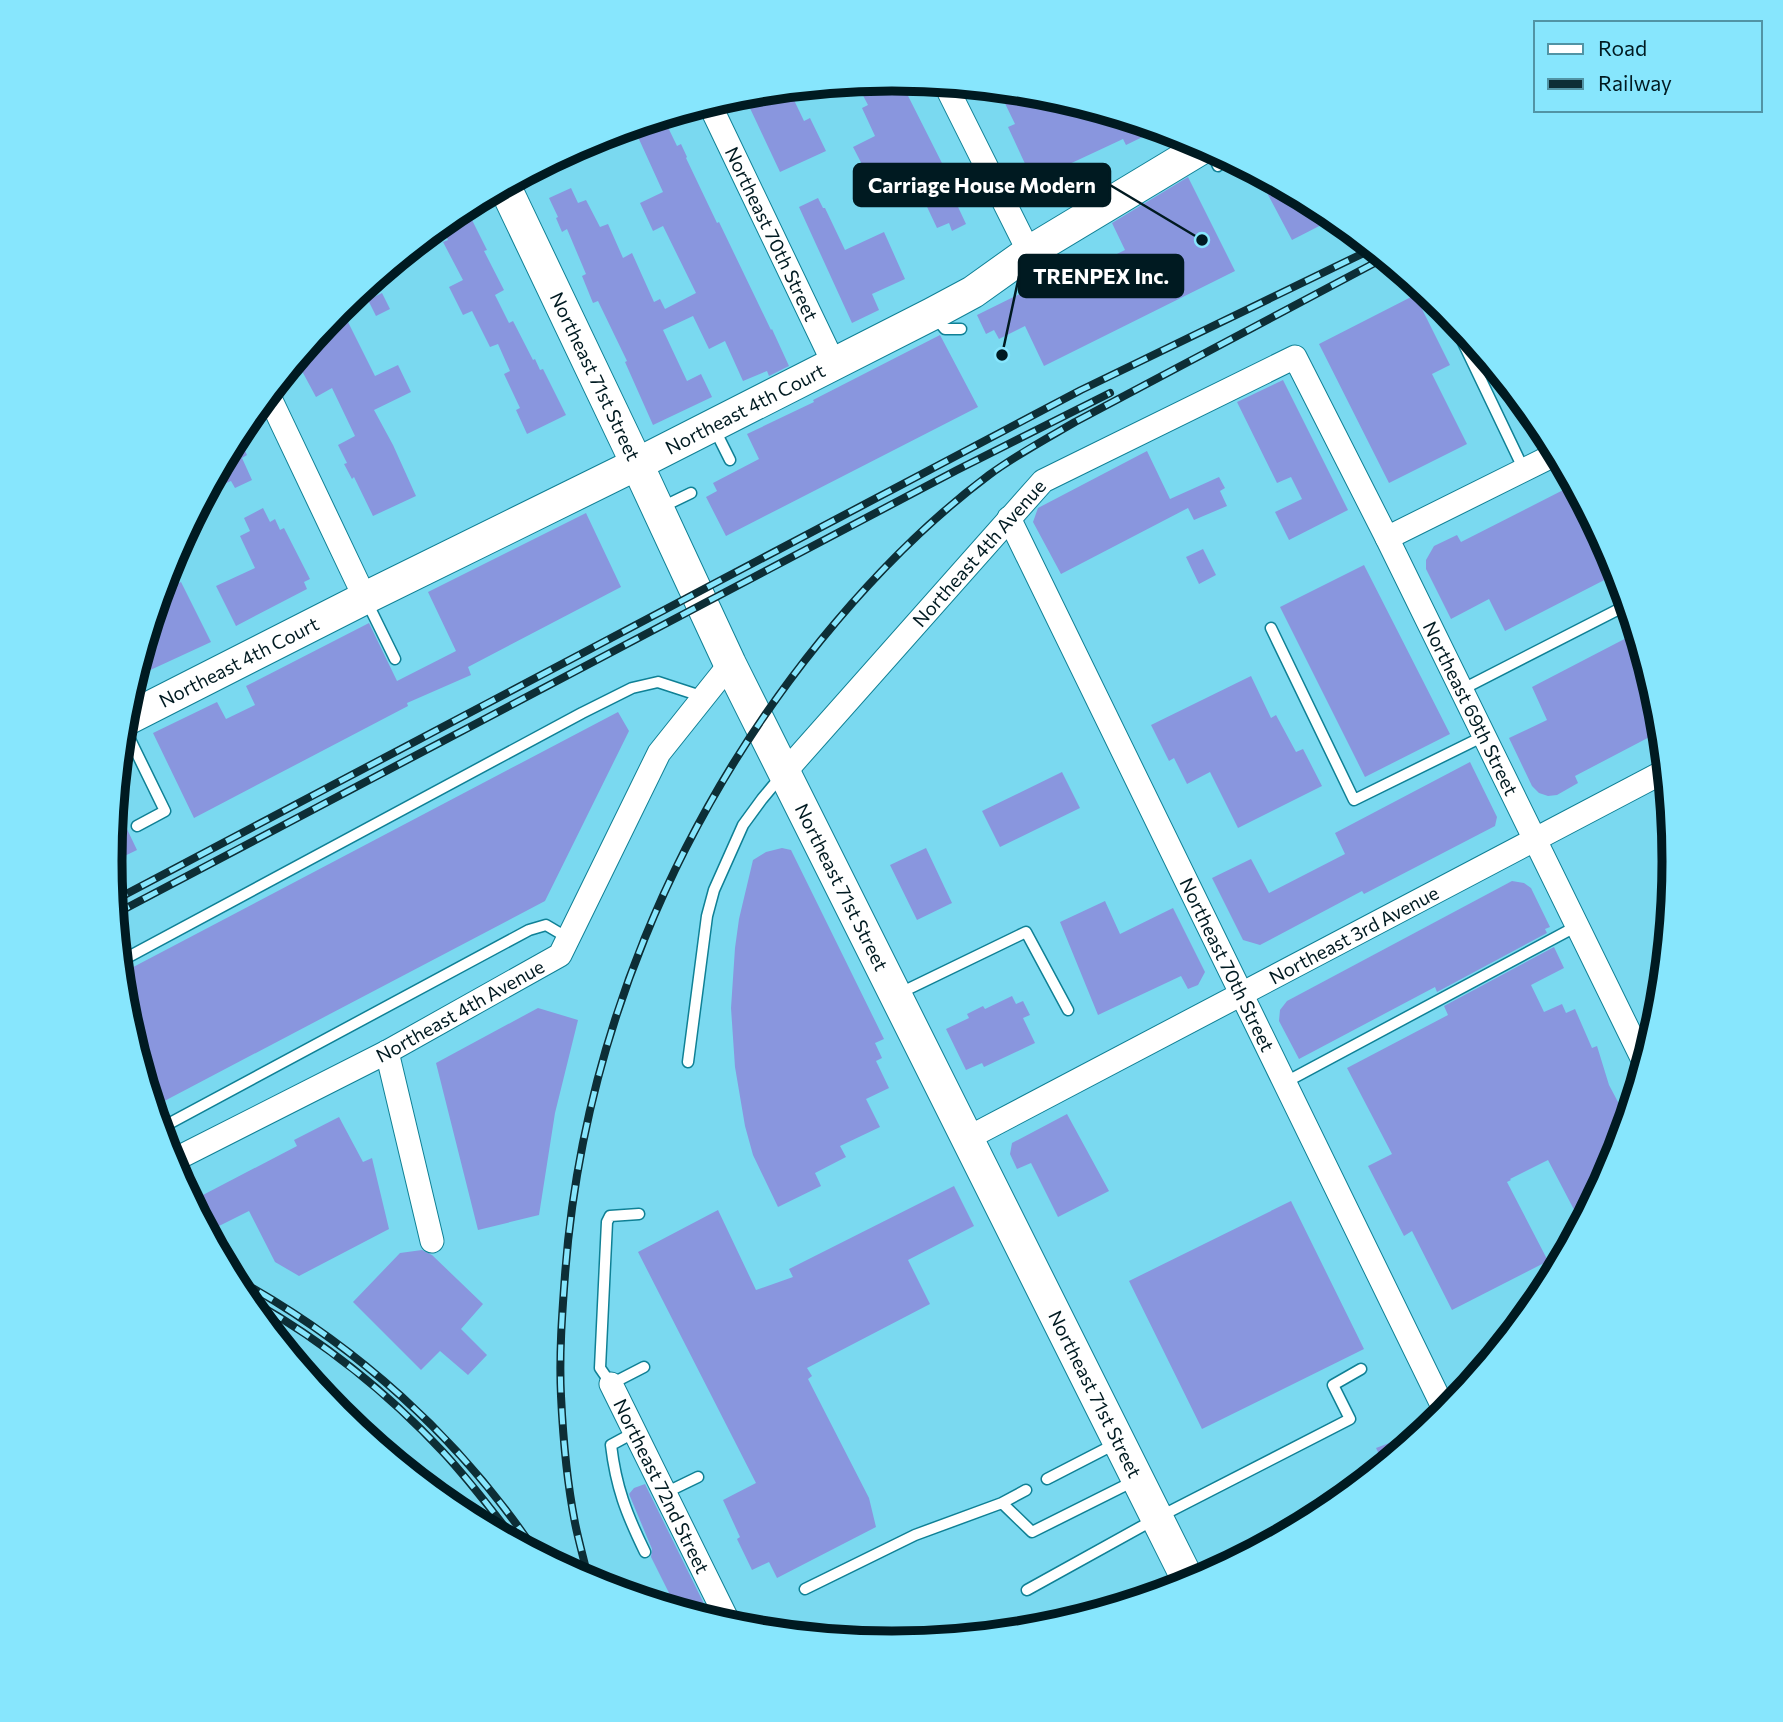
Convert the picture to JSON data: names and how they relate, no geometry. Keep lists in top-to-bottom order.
{
  "streets": {
    "street": [
      "Northeast 70th Street",
      "Northeast 71st Street",
      "Northeast 4th Court",
      "Northeast 4th Avenue",
      "Northeast 69th Street",
      "Northeast 3rd Avenue",
      "Northeast 72nd Street"
    ]
  },
  "crossings": [
    ["Northeast 70th Street", "Northeast 4th Court"],
    ["Northeast 70th Street", "Northeast 4th Avenue"],
    ["Northeast 70th Street", "Northeast 3rd Avenue"],
    ["Northeast 71st Street", "Northeast 4th Court"],
    ["Northeast 71st Street", "Northeast 4th Avenue"],
    ["Northeast 71st Street", "Northeast 3rd Avenue"],
    ["Northeast 4th Avenue", "Northeast 69th Street"],
    ["Northeast 69th Street", "Northeast 3rd Avenue"]
  ],
  "places": ["Carriage House Modern", "TRENPEX Inc."],
  "legend": ["Road", "Railway"]
}
